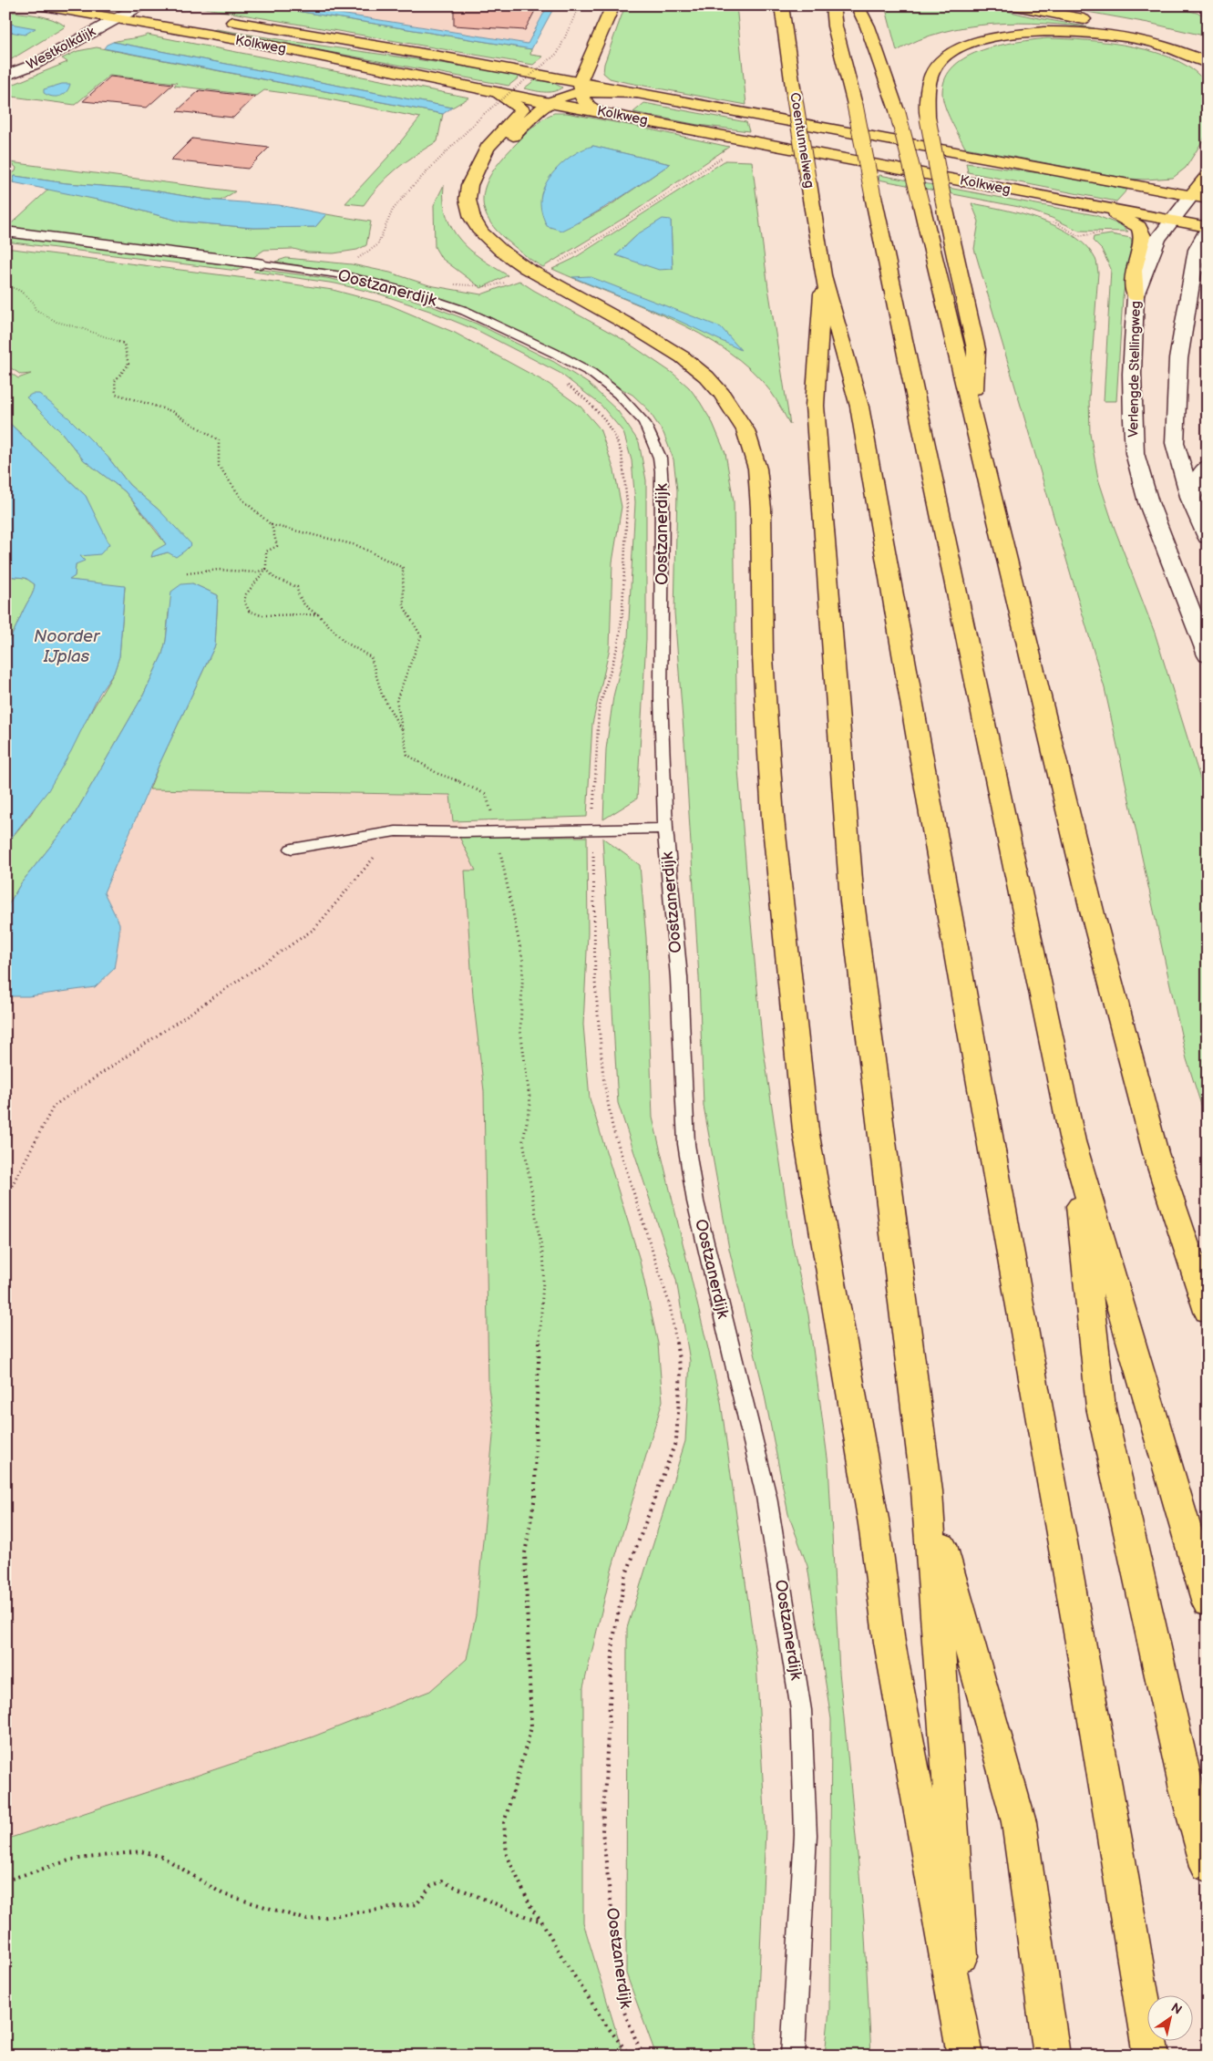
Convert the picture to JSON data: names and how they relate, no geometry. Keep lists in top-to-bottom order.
{
  "streets": {
    "main road": [
      "Kolkweg",
      "Westkolkdijk",
      "Coentunnelweg",
      "Oostzanerdijk",
      "Verlengde Stellingweg"
    ]
  },
  "crossings": [
    ["Kolkweg", "Westkolkdijk"],
    ["Kolkweg", "Verlengde Stellingweg"]
  ],
  "water": ["Noorder IJplas"],
  "north": "top right"
}
